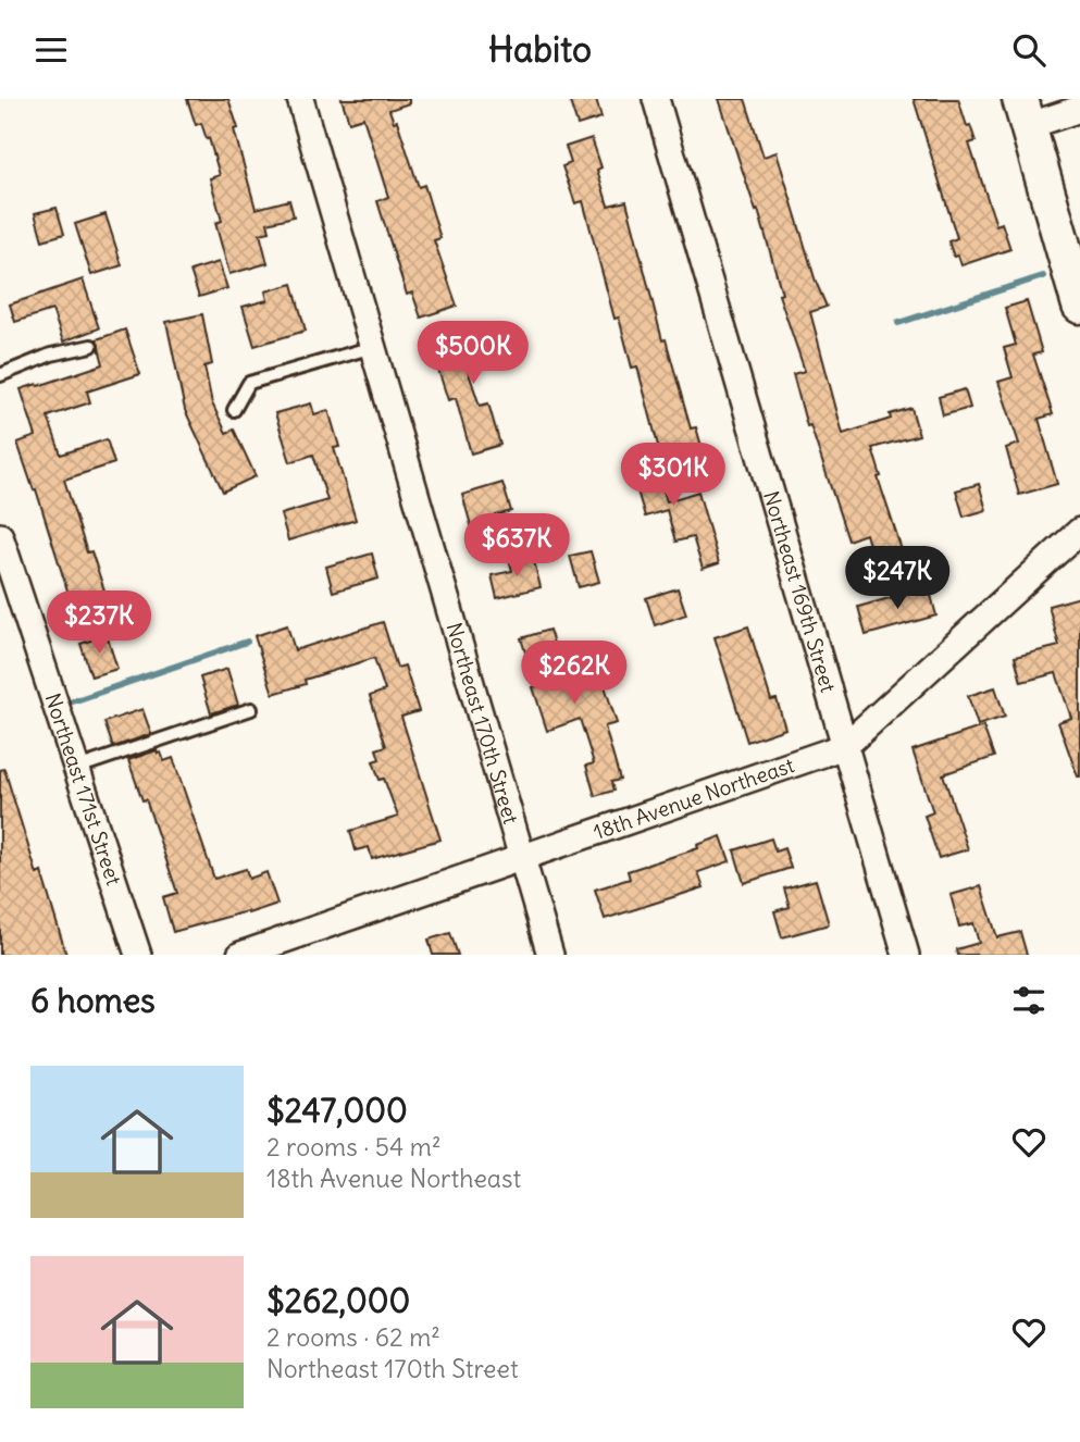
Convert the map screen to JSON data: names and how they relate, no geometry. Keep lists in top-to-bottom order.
{
  "streets": {
    "street": [
      "Northeast 169th Street",
      "Northeast 170th Street",
      "Northeast 171st Street",
      "18th Avenue Northeast"
    ]
  },
  "crossings": [
    ["Northeast 169th Street", "18th Avenue Northeast"],
    ["Northeast 170th Street", "18th Avenue Northeast"]
  ],
  "page": {
    "header": "Habito",
    "price": [
      "$500K",
      "$301K",
      "$637K",
      "$247K",
      "$237K",
      "$262K"
    ],
    "heading": "6 homes",
    "list": [
      {
        "name": "$247,000",
        "note": "2 rooms · 54 m² · 18th Avenue Northeast"
      },
      {
        "name": "$262,000",
        "note": "2 rooms · 62 m² · Northeast 170th Street"
      }
    ]
  }
}
